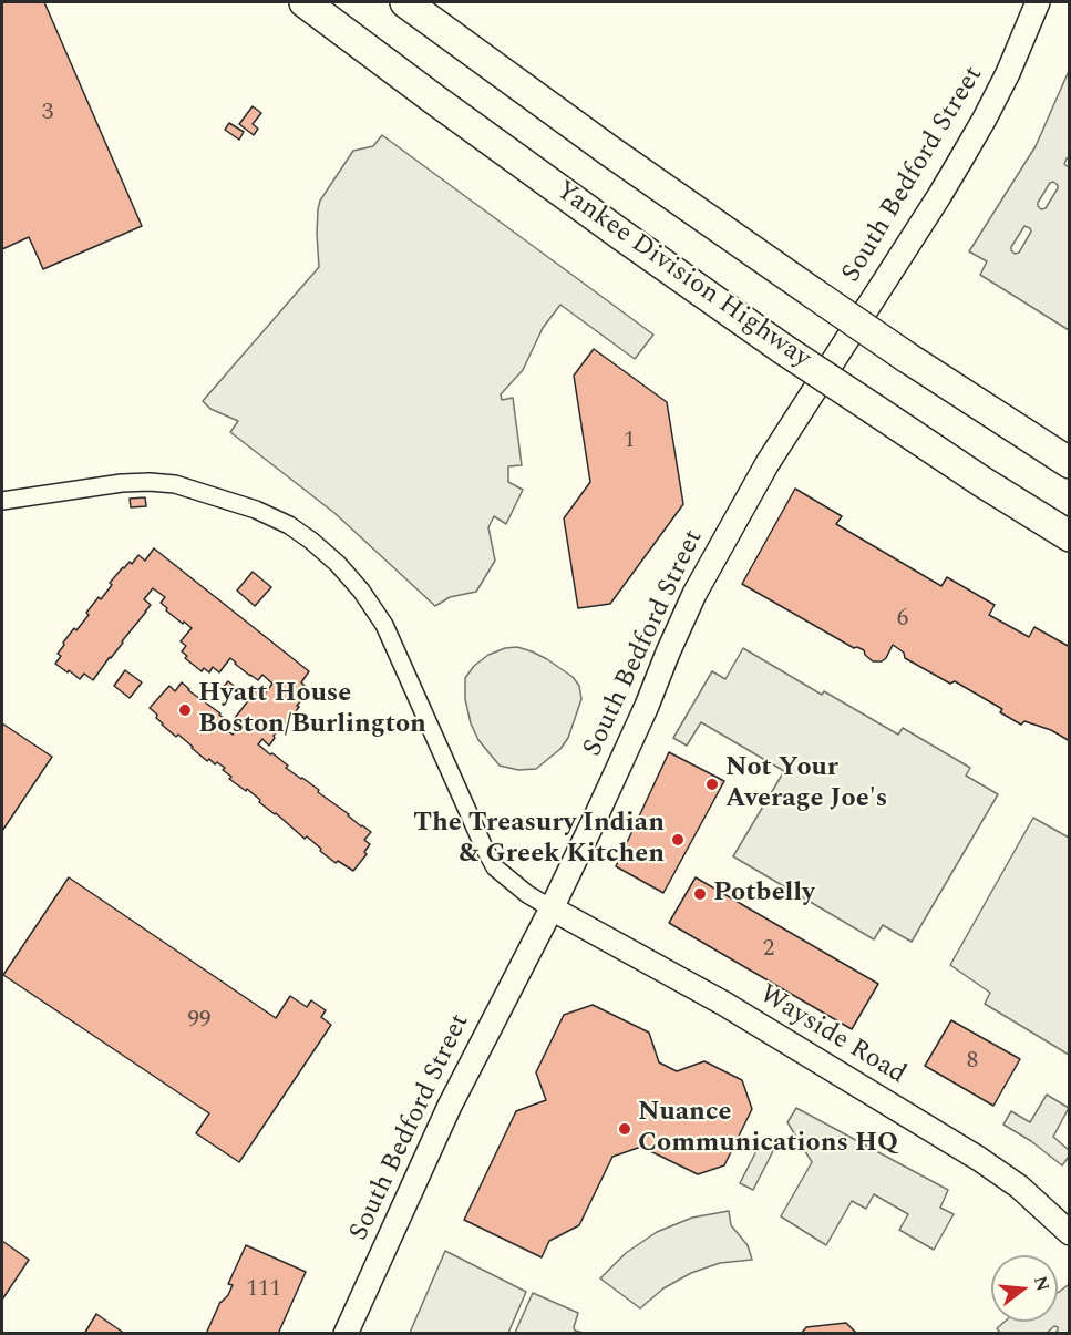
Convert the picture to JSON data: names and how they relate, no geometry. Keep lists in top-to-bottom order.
{
  "streets": {
    "highway": ["Yankee Division Highway"],
    "main road": ["South Bedford Street", "Wayside Road"]
  },
  "crossings": [
    ["South Bedford Street", "Wayside Road"]
  ],
  "places": [
    "Hyatt House Boston/Burlington",
    "Not Your Average Joe's",
    "The Treasury Indian & Greek Kitchen",
    "Potbelly",
    "Nuance Communications HQ"
  ],
  "house_numbers": [
    "3",
    "1",
    "6",
    "2",
    "99",
    "8",
    "111"
  ],
  "north": "right"
}
